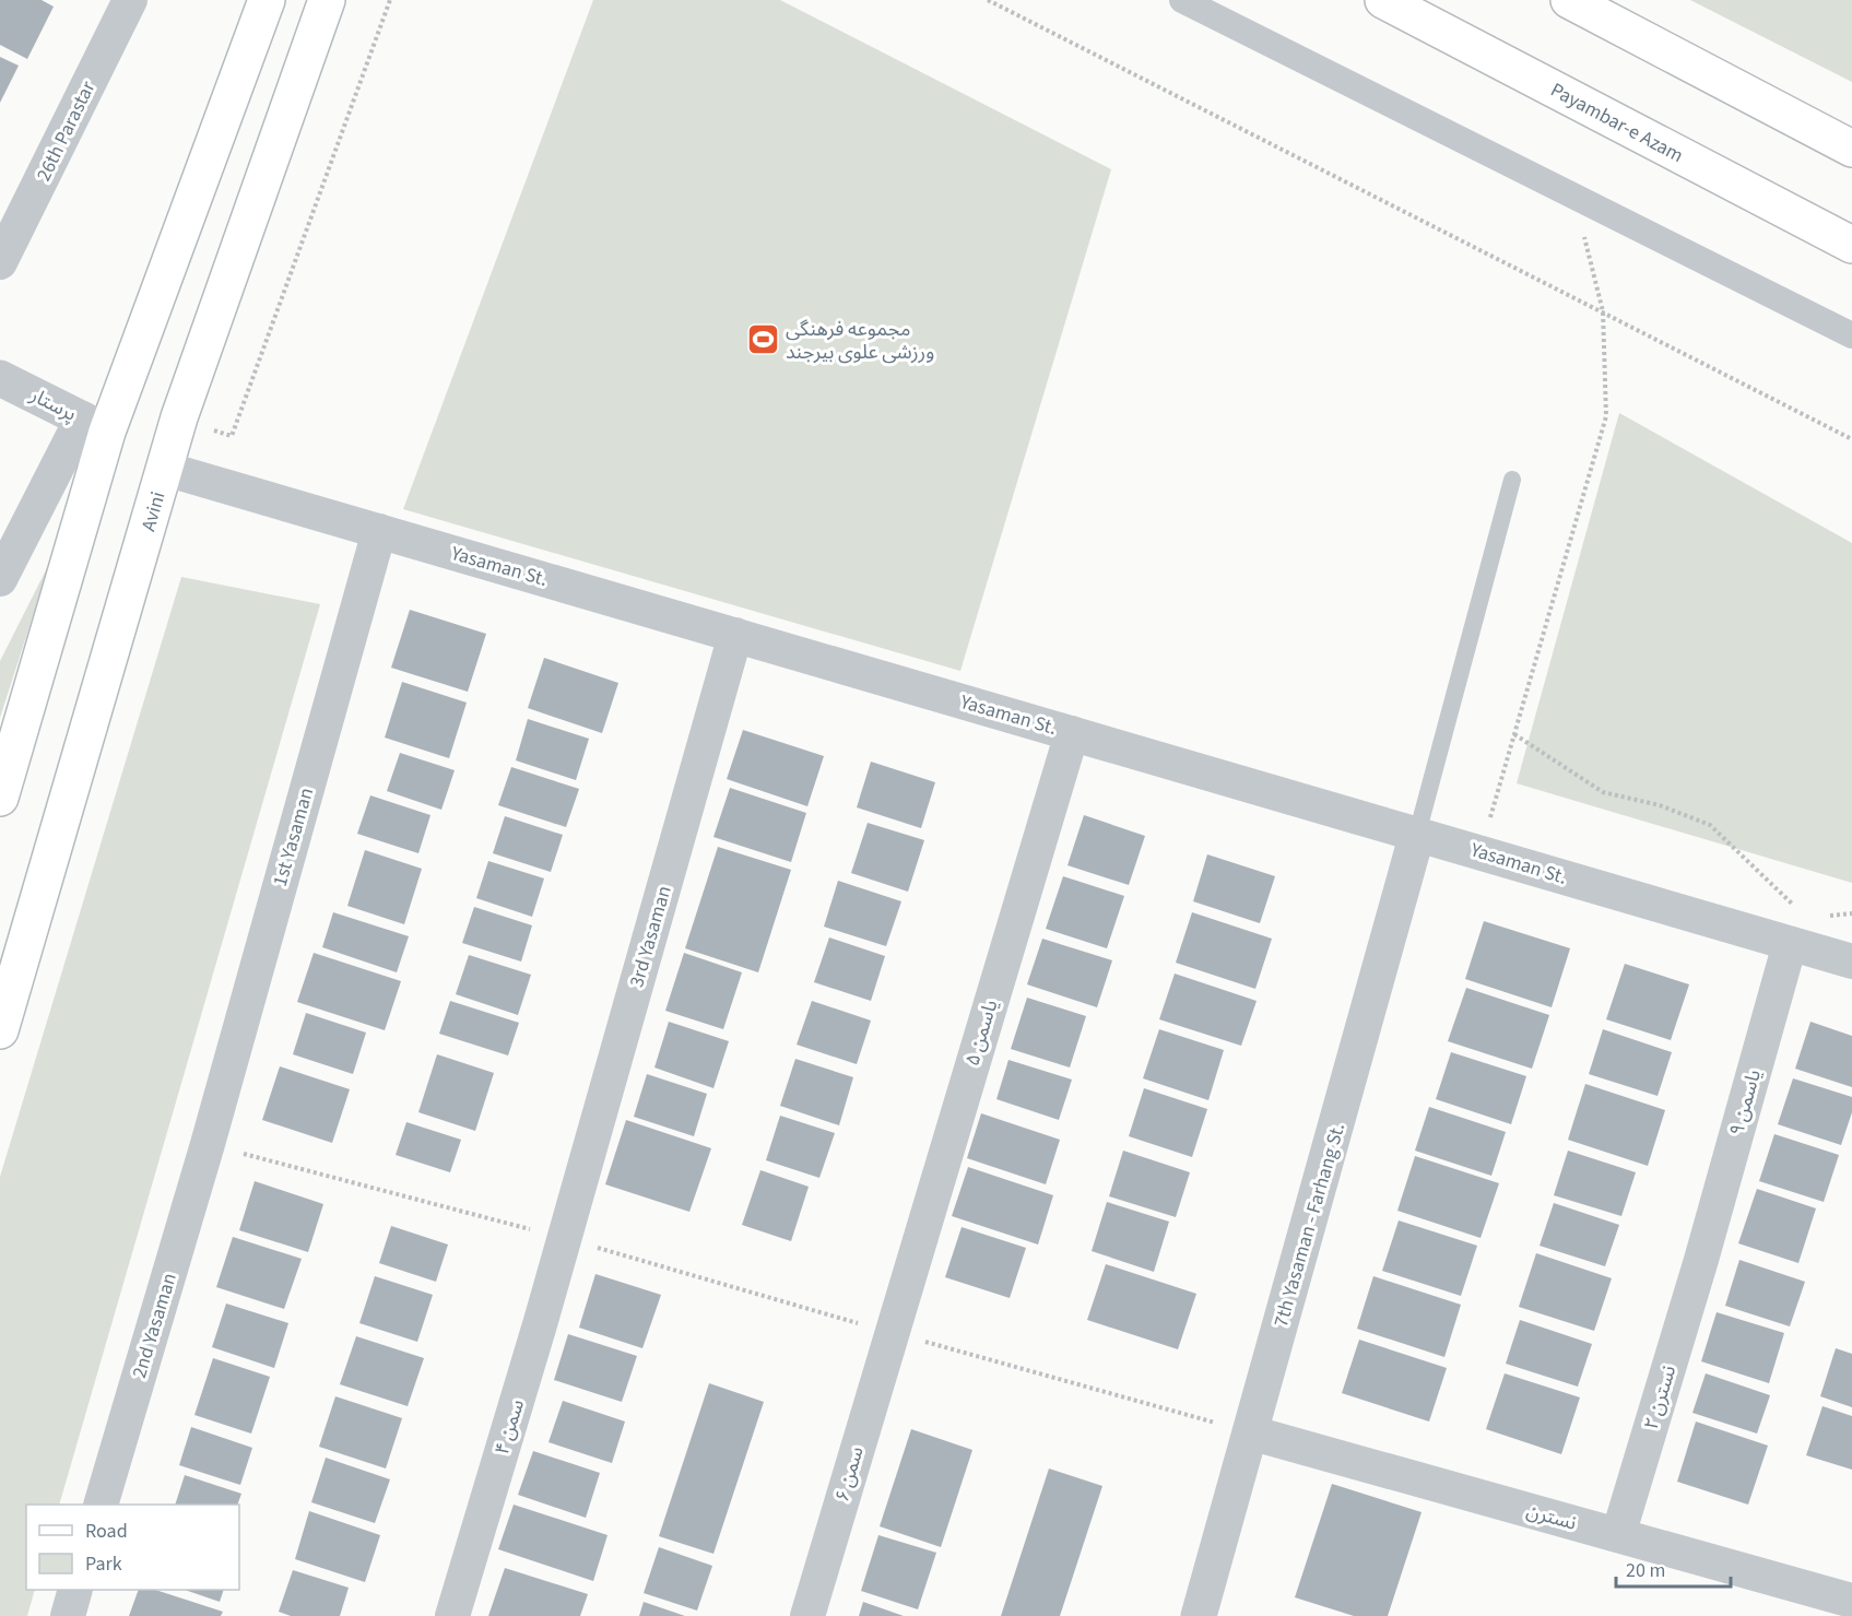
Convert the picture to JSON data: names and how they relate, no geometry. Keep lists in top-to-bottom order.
{
  "streets": {
    "main road": ["Payambar-e Azam", "Avini"],
    "street": [
      "26th Parastar",
      "پرستار",
      "Yasaman St.",
      "1st Yasaman",
      "3rd Yasaman",
      "یاسمن ۵",
      "یاسمن ۹",
      "7th Yasaman - Farhang St.",
      "2nd Yasaman",
      "نسترن ۲",
      "سمن ۴",
      "سمن ۶",
      "نسترن"
    ]
  },
  "crossings": [
    ["Avini", "Yasaman St."],
    ["Yasaman St.", "1st Yasaman"],
    ["Yasaman St.", "3rd Yasaman"],
    ["Yasaman St.", "یاسمن ۵"],
    ["Yasaman St.", "یاسمن ۹"],
    ["Yasaman St.", "7th Yasaman - Farhang St."],
    ["1st Yasaman", "2nd Yasaman"],
    ["3rd Yasaman", "سمن ۴"],
    ["یاسمن ۵", "سمن ۶"],
    ["یاسمن ۹", "نسترن ۲"],
    ["7th Yasaman - Farhang St.", "نسترن"],
    ["نسترن ۲", "نسترن"]
  ],
  "places": {
    "sports": ["مجموعه فرهنگی ورزشی علوی بیرجند"]
  },
  "legend": ["Road", "Park"],
  "scale_bar": "20 m"
}
